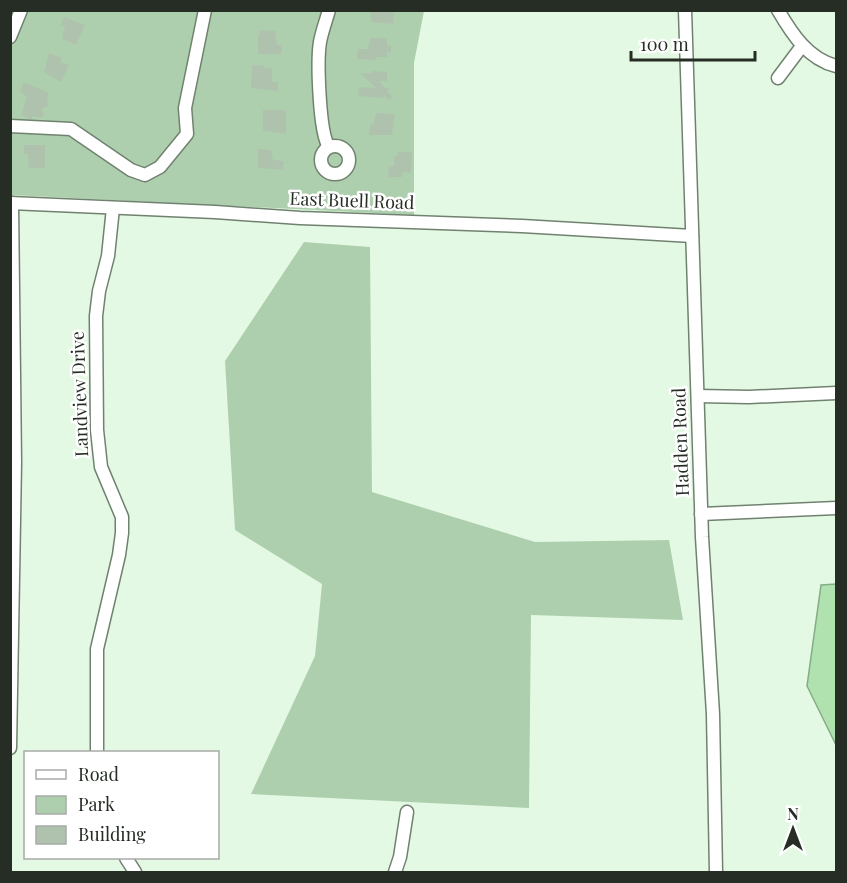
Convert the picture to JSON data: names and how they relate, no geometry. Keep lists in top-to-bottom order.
{
  "streets": {
    "street": ["East Buell Road", "Landview Drive", "Hadden Road"]
  },
  "crossings": [
    ["East Buell Road", "Landview Drive"],
    ["East Buell Road", "Hadden Road"]
  ],
  "legend": ["Road", "Park", "Building"],
  "scale_bar": "100 m",
  "north": "top"
}
